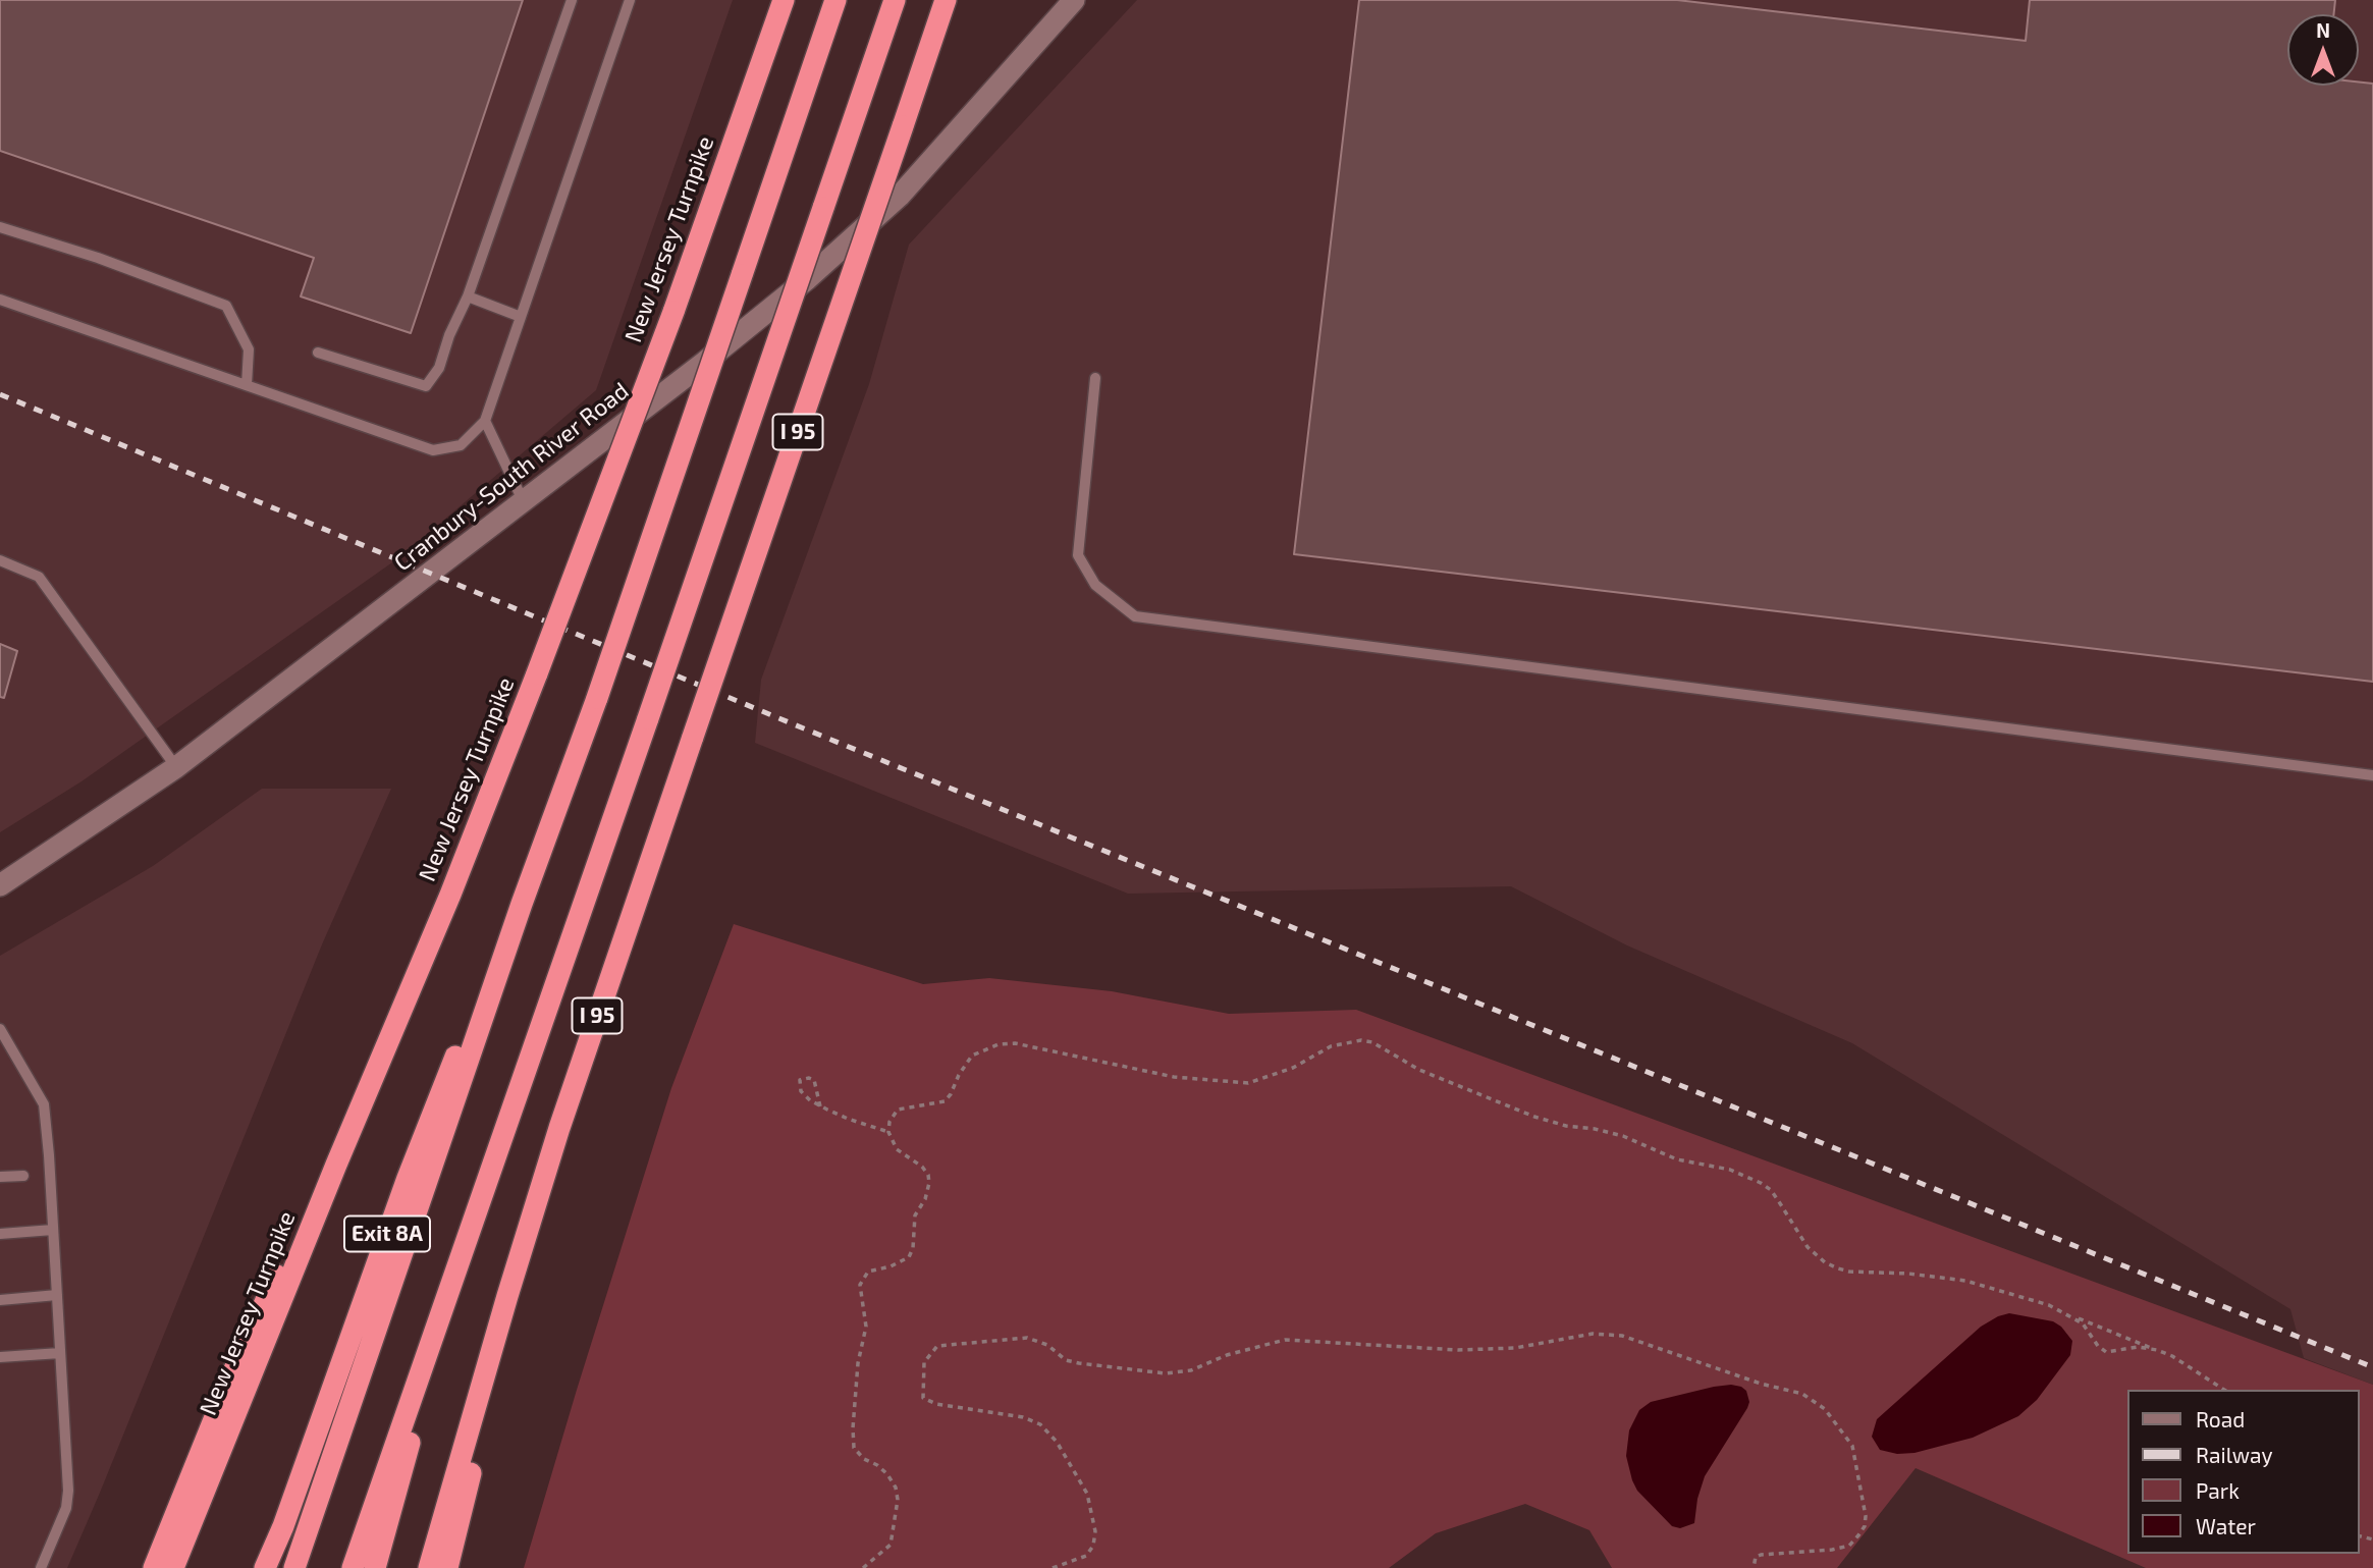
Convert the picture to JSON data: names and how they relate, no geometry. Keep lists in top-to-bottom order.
{
  "streets": {
    "highway": ["New Jersey Turnpike", "I 95", "Exit 8A"],
    "main road": ["Cranbury-South River Road"]
  },
  "crossings": [
    ["New Jersey Turnpike", "Exit 8A"]
  ],
  "legend": [
    "Road",
    "Railway",
    "Park",
    "Water"
  ],
  "north": "top"
}
